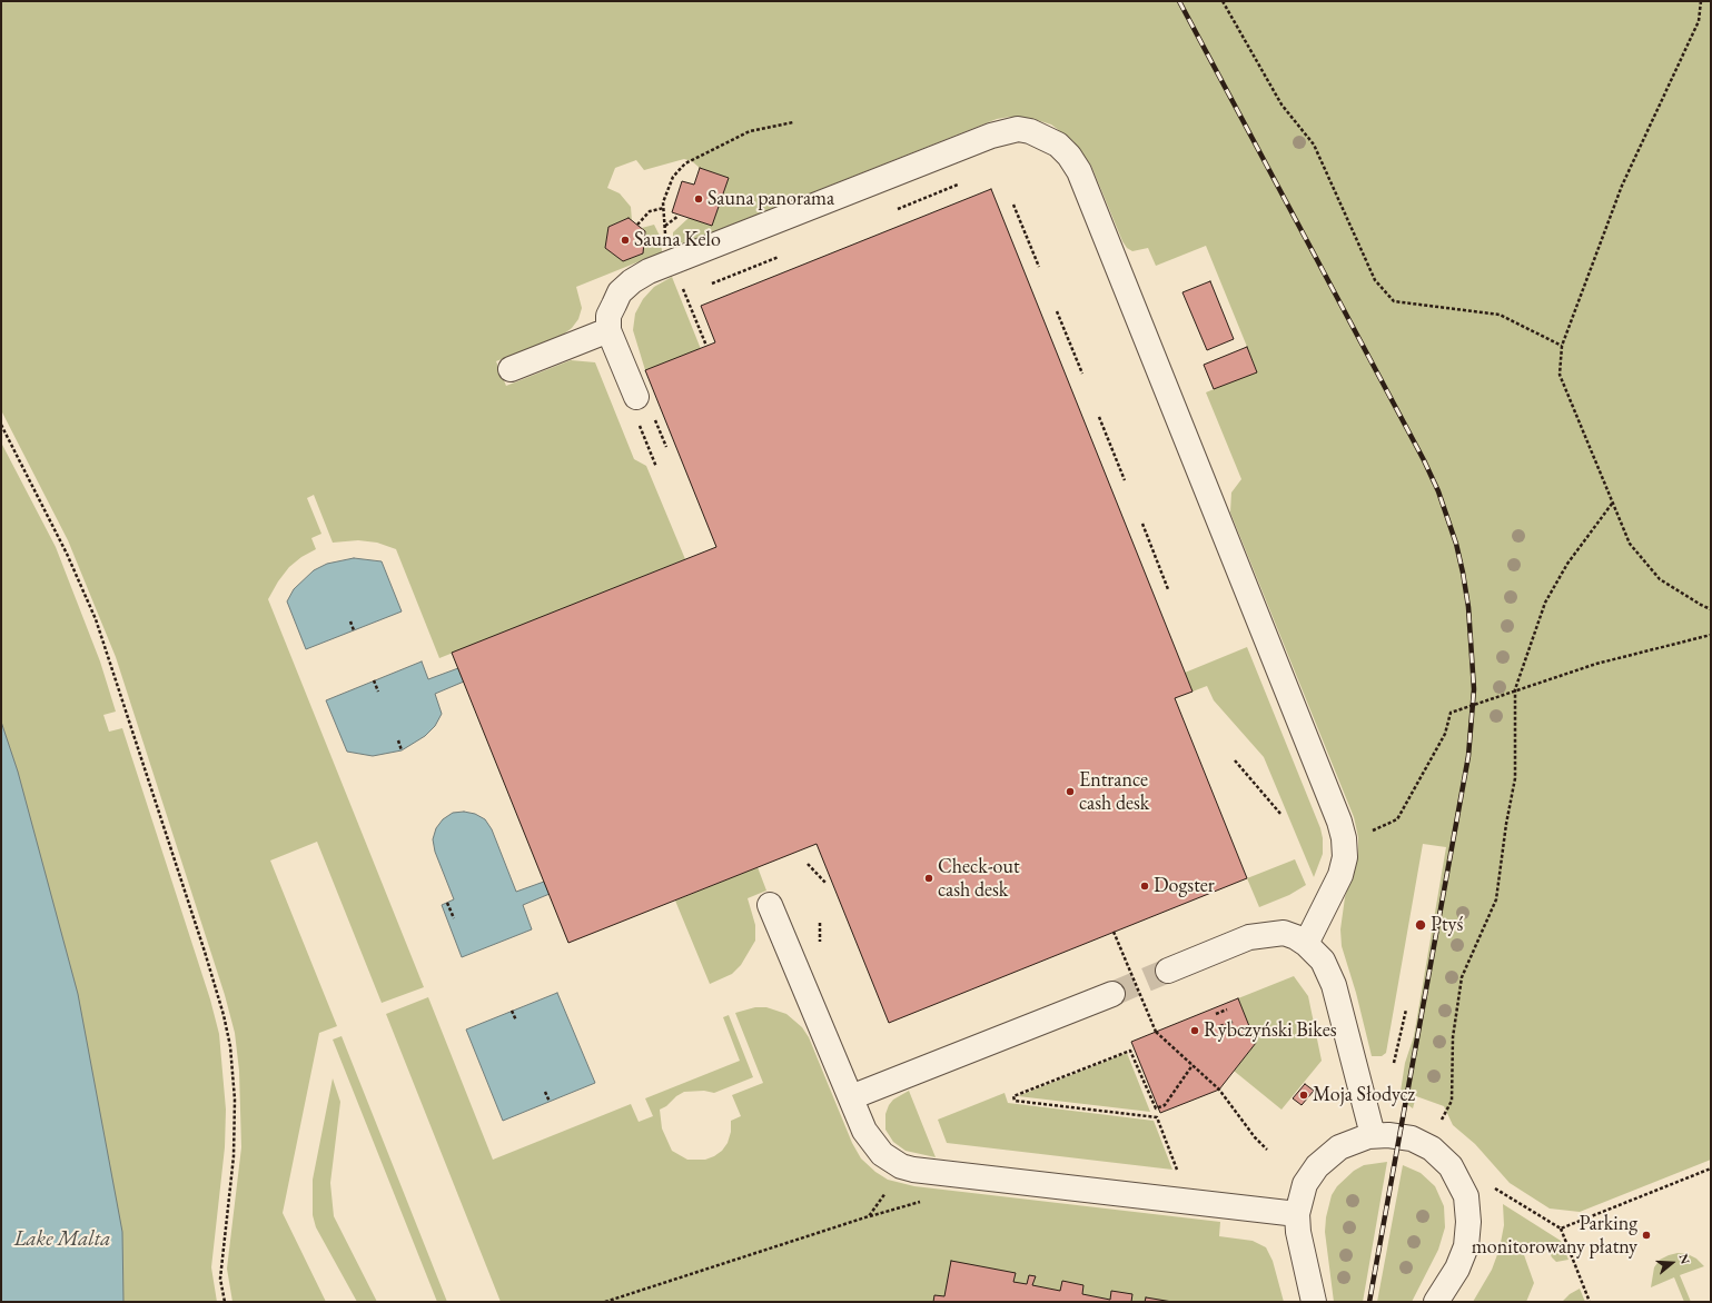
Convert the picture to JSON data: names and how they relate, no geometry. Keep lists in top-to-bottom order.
{
  "water": ["Lake Malta"],
  "places": [
    "Sauna panorama",
    "Sauna Kelo",
    "Entrance cash desk",
    "Check-out cash desk",
    "Dogster",
    "Ptyś",
    "Rybczyński Bikes",
    "Moja Słodycz",
    "Parking monitorowany płatny"
  ],
  "north": "right"
}
